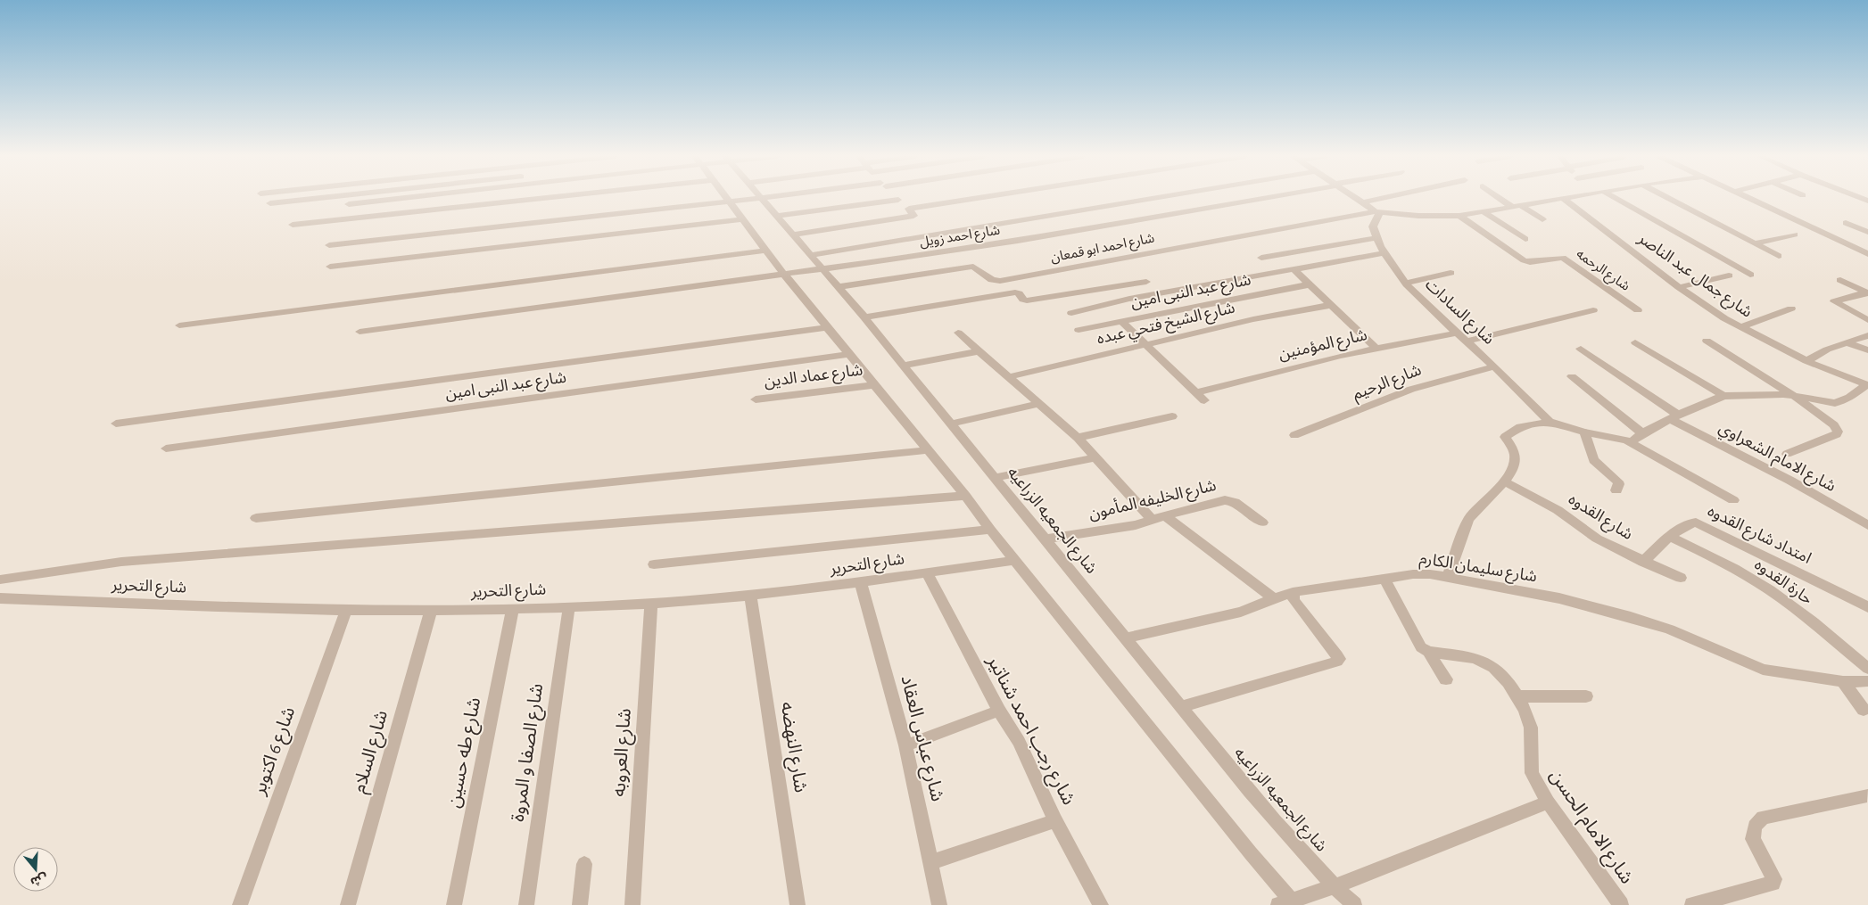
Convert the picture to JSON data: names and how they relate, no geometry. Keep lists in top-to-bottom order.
{
  "streets": {
    "street": [
      "شارع احمد زويل",
      "شارع احمد ابو قمعان",
      "شارع الرحمه",
      "شارع جمال عبد الناصر",
      "شارع عبد النبى امين",
      "شارع السادات",
      "شارع الشيخ فتحي عبده",
      "شارع المؤمنين",
      "شارع عماد الدين",
      "شارع الرحيم",
      "شارع الامام الشعراوي",
      "شارع الخليفه المأمون",
      "شارع القدوه",
      "شارع الجمعيه الزراعيه",
      "امتداد شارع القدوه",
      "شارع التحرير",
      "شارع سليمان الكارم",
      "حارة القدوه",
      "شارع رجب احمد شناتير",
      "شارع عباس العقاد",
      "شارع النهضه",
      "شارع 6 اكتوبر",
      "شارع السلام",
      "شارع طه حسين",
      "شارع الصفا و المروة",
      "شارع العروبه",
      "شارع الامام الحسن"
    ]
  },
  "crossings": [
    ["شارع احمد زويل", "شارع الجمعيه الزراعيه"],
    ["شارع احمد ابو قمعان", "شارع الجمعيه الزراعيه"],
    ["شارع السادات", "شارع المؤمنين"],
    ["شارع السادات", "شارع الرحيم"],
    ["شارع الخليفه المأمون", "شارع الجمعيه الزراعيه"],
    ["شارع القدوه", "امتداد شارع القدوه"],
    ["شارع الجمعيه الزراعيه", "شارع سليمان الكارم"],
    ["امتداد شارع القدوه", "حارة القدوه"],
    ["شارع التحرير", "شارع رجب احمد شناتير"],
    ["شارع التحرير", "شارع عباس العقاد"],
    ["شارع التحرير", "شارع النهضه"],
    ["شارع التحرير", "شارع 6 اكتوبر"],
    ["شارع التحرير", "شارع السلام"],
    ["شارع التحرير", "شارع طه حسين"],
    ["شارع التحرير", "شارع الصفا و المروة"],
    ["شارع التحرير", "شارع العروبه"]
  ],
  "north": "bottom"
}
